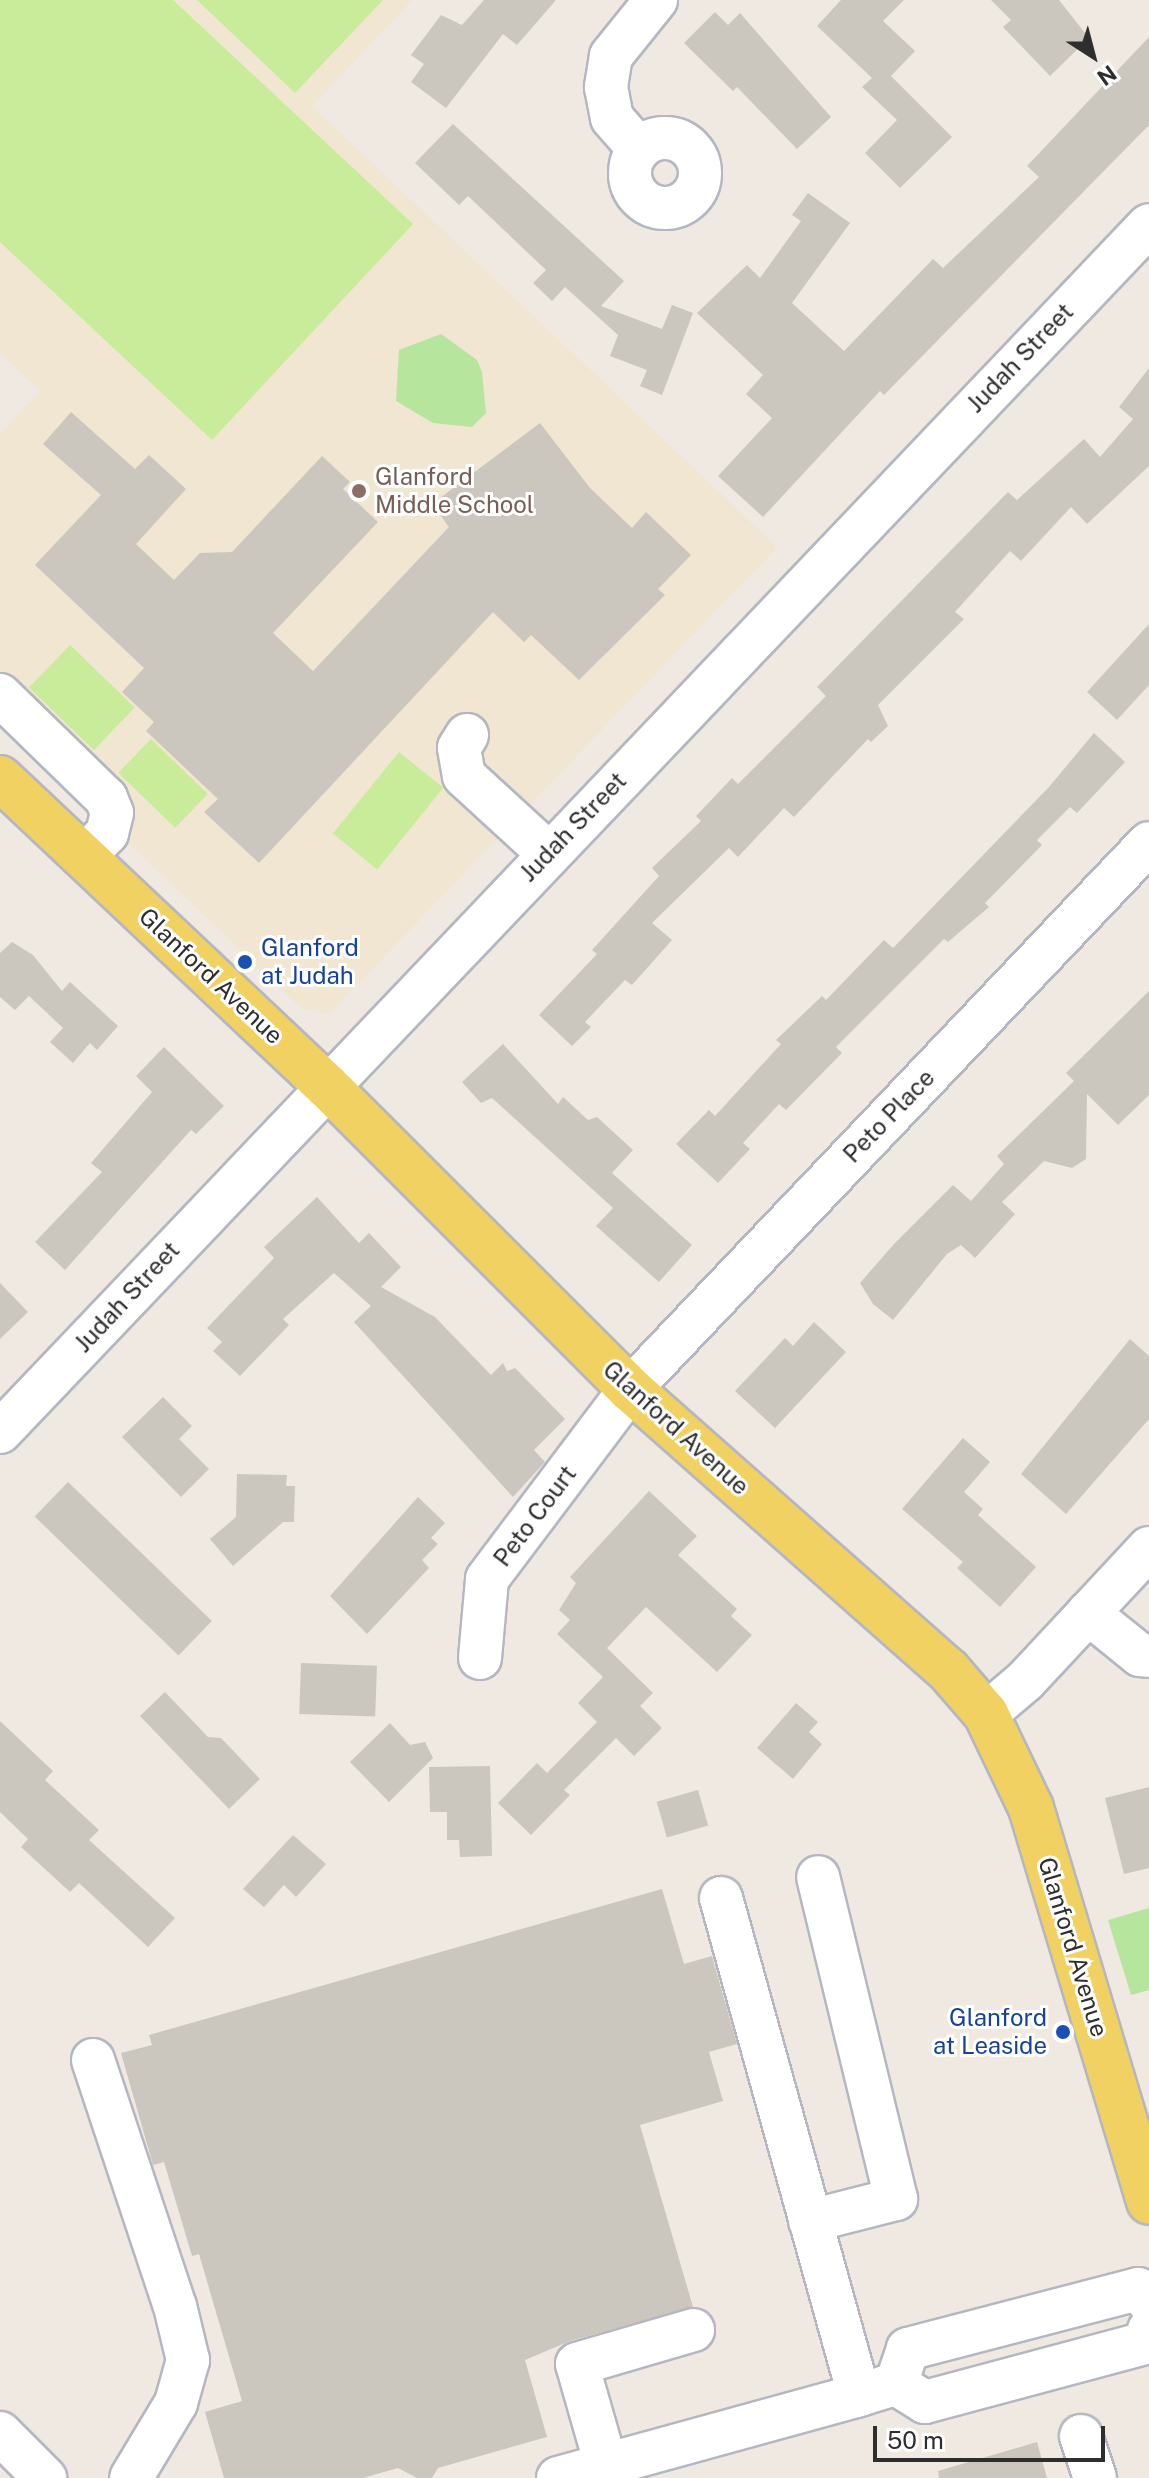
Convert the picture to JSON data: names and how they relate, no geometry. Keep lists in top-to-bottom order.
{
  "streets": {
    "main road": ["Glanford Avenue"],
    "street": ["Judah Street", "Peto Place", "Peto Court"]
  },
  "crossings": [
    ["Judah Street", "Glanford Avenue"],
    ["Glanford Avenue", "Peto Place"],
    ["Glanford Avenue", "Peto Court"],
    ["Peto Place", "Peto Court"]
  ],
  "places": ["Glanford Middle School", "Glanford at Judah", "Glanford at Leaside"],
  "scale_bar": "50 m",
  "north": "bottom right"
}
